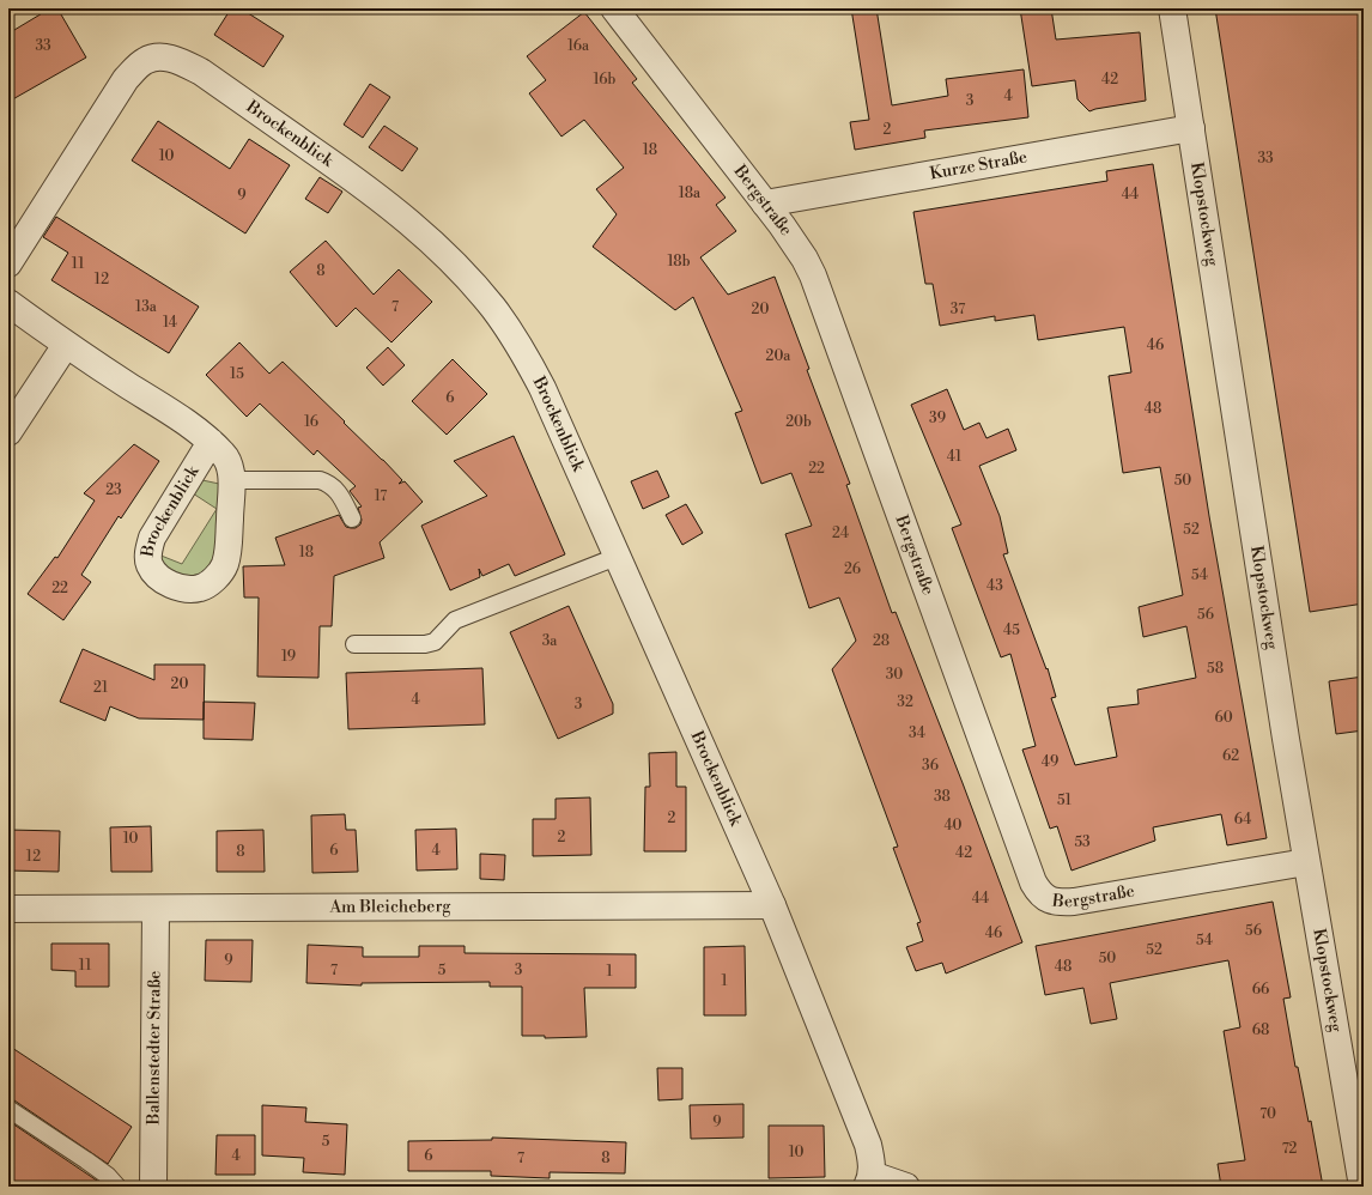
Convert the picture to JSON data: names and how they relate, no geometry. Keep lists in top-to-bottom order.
{
  "streets": {
    "street": [
      "Brockenblick",
      "Kurze Straße",
      "Bergstraße",
      "Klopstockweg",
      "Am Bleicheberg",
      "Ballenstedter Straße"
    ]
  },
  "crossings": [
    ["Brockenblick", "Am Bleicheberg"],
    ["Kurze Straße", "Bergstraße"],
    ["Kurze Straße", "Klopstockweg"],
    ["Bergstraße", "Klopstockweg"],
    ["Am Bleicheberg", "Ballenstedter Straße"]
  ],
  "house_numbers": [
    "33",
    "16a",
    "16b",
    "42",
    "4",
    "3",
    "2",
    "18",
    "10",
    "33",
    "18a",
    "44",
    "9",
    "18b",
    "11",
    "8",
    "12",
    "13a",
    "7",
    "20",
    "37",
    "14",
    "46",
    "20a",
    "15",
    "6",
    "48",
    "39",
    "16",
    "20b",
    "41",
    "22",
    "50",
    "23",
    "17",
    "52",
    "24",
    "18",
    "26",
    "54",
    "43",
    "22",
    "56",
    "45",
    "3a",
    "28",
    "19",
    "58",
    "30",
    "20",
    "21",
    "4",
    "32",
    "3",
    "60",
    "34",
    "62",
    "49",
    "36",
    "38",
    "51",
    "2",
    "64",
    "40",
    "2",
    "10",
    "53",
    "6",
    "4",
    "8",
    "42",
    "12",
    "44",
    "56",
    "46",
    "54",
    "52",
    "50",
    "9",
    "11",
    "48",
    "7",
    "5",
    "3",
    "1",
    "1",
    "66",
    "68",
    "70",
    "9",
    "5",
    "72",
    "10",
    "4",
    "6",
    "7",
    "8"
  ]
}
